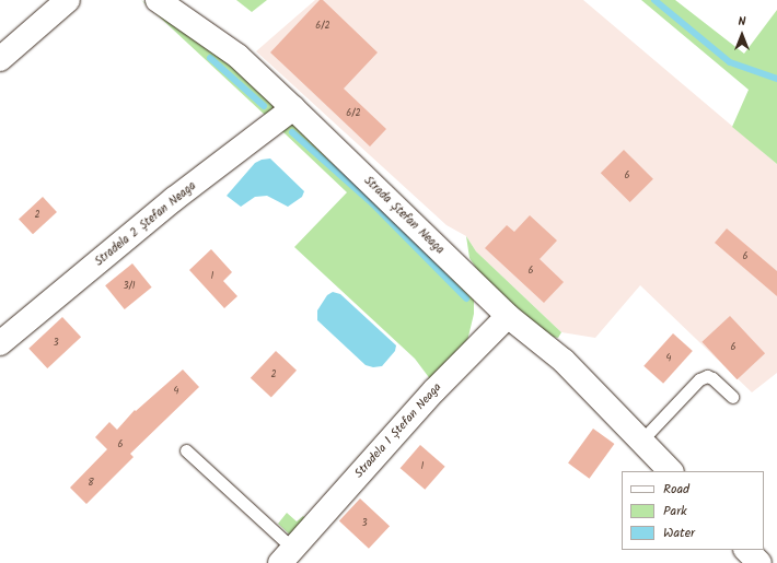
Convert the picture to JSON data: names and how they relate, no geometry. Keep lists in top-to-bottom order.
{
  "streets": {
    "street": ["Strada Ștefan Neaga", "Stradela 2 Ștefan Neaga", "Stradela 1 Ștefan Neaga"]
  },
  "crossings": [
    ["Strada Ștefan Neaga", "Stradela 2 Ștefan Neaga"],
    ["Strada Ștefan Neaga", "Stradela 1 Ștefan Neaga"]
  ],
  "house_numbers": [
    "6/2",
    "6/2",
    "6",
    "2",
    "6",
    "6",
    "1",
    "3/1",
    "3",
    "6",
    "4",
    "2",
    "4",
    "6",
    "1",
    "8",
    "3"
  ],
  "legend": ["Road", "Park", "Water"],
  "north": "top"
}
